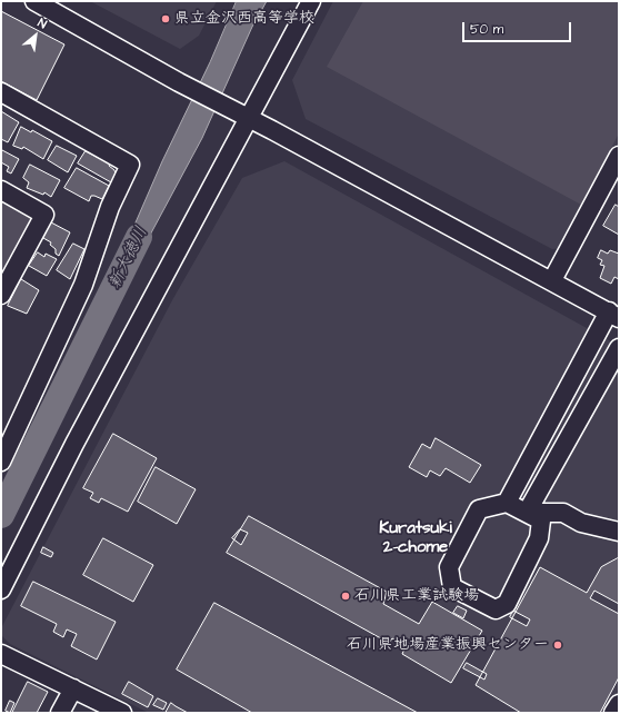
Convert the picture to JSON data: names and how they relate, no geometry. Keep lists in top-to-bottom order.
{
  "districts": ["Kuratsuki 2-chome"],
  "water": ["新大徳川"],
  "places": ["県立金沢西高等学校", "石川県工業試験場", "石川県地場産業振興センター"],
  "scale_bar": "50 m",
  "north": "top right"
}
